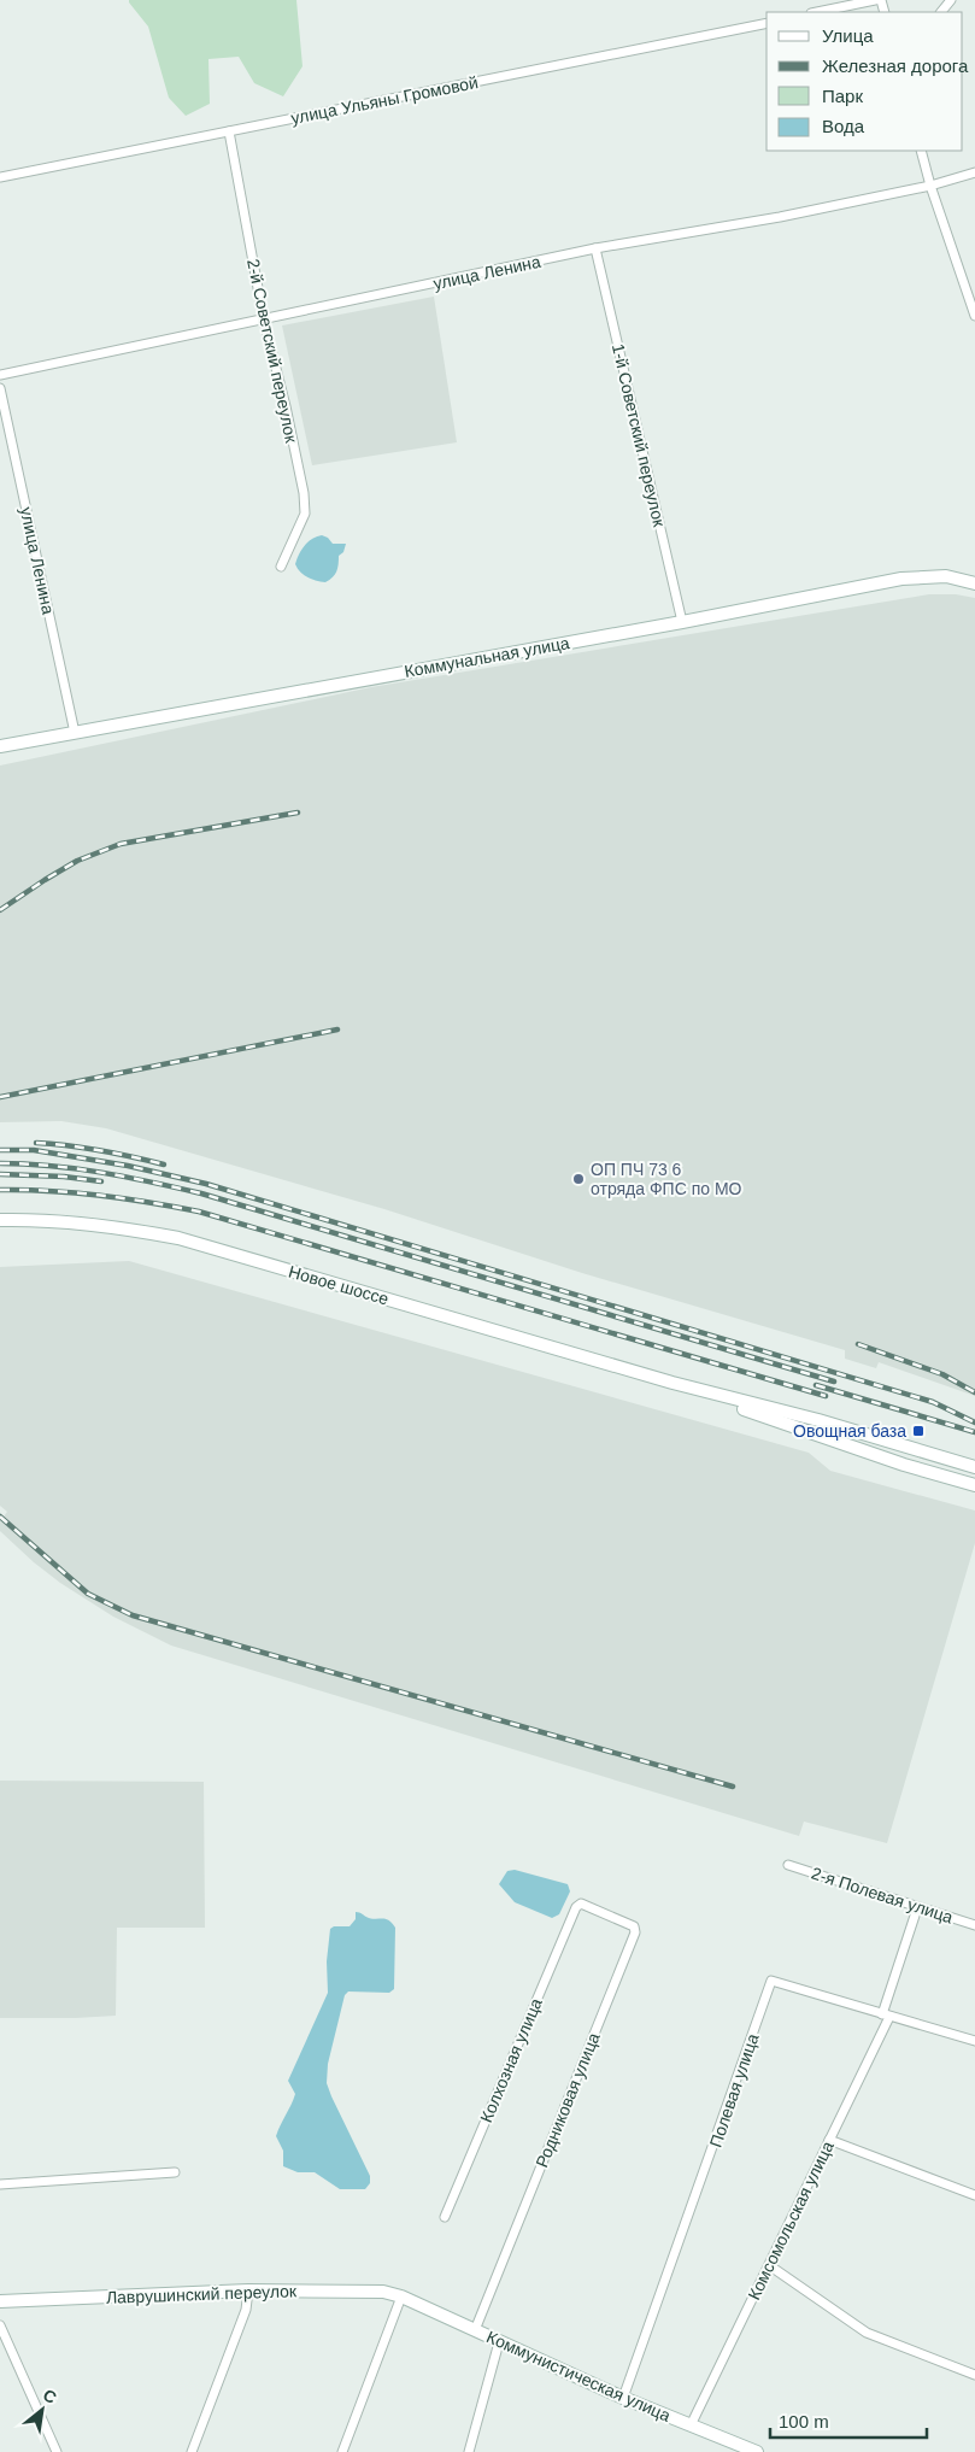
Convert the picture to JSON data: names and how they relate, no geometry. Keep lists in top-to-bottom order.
{
  "streets": {
    "street": [
      "улица Ульяны Громовой",
      "улица Ленина",
      "2-й Советский переулок",
      "1-й Советский переулок",
      "Коммунальная улица",
      "Новое шоссе",
      "2-я Полевая улица",
      "Колхозная улица",
      "Полевая улица",
      "Родниковая улица",
      "Комсомольская улица",
      "Лаврушинский переулок",
      "Коммунистическая улица"
    ]
  },
  "crossings": [
    ["улица Ульяны Громовой", "2-й Советский переулок"],
    ["улица Ленина", "2-й Советский переулок"],
    ["улица Ленина", "1-й Советский переулок"],
    ["улица Ленина", "Коммунальная улица"],
    ["1-й Советский переулок", "Коммунальная улица"],
    ["2-я Полевая улица", "Комсомольская улица"],
    ["Колхозная улица", "Родниковая улица"],
    ["Полевая улица", "Комсомольская улица"],
    ["Полевая улица", "Коммунистическая улица"],
    ["Родниковая улица", "Коммунистическая улица"],
    ["Комсомольская улица", "Коммунистическая улица"],
    ["Лаврушинский переулок", "Коммунистическая улица"]
  ],
  "places": {
    "other": ["ОП ПЧ 73 6 отряда ФПС по МО"],
    "transit": ["Овощная база"]
  },
  "legend": [
    "Улица",
    "Железная дорога",
    "Парк",
    "Вода"
  ],
  "scale_bar": "100 m",
  "north": "top right"
}
